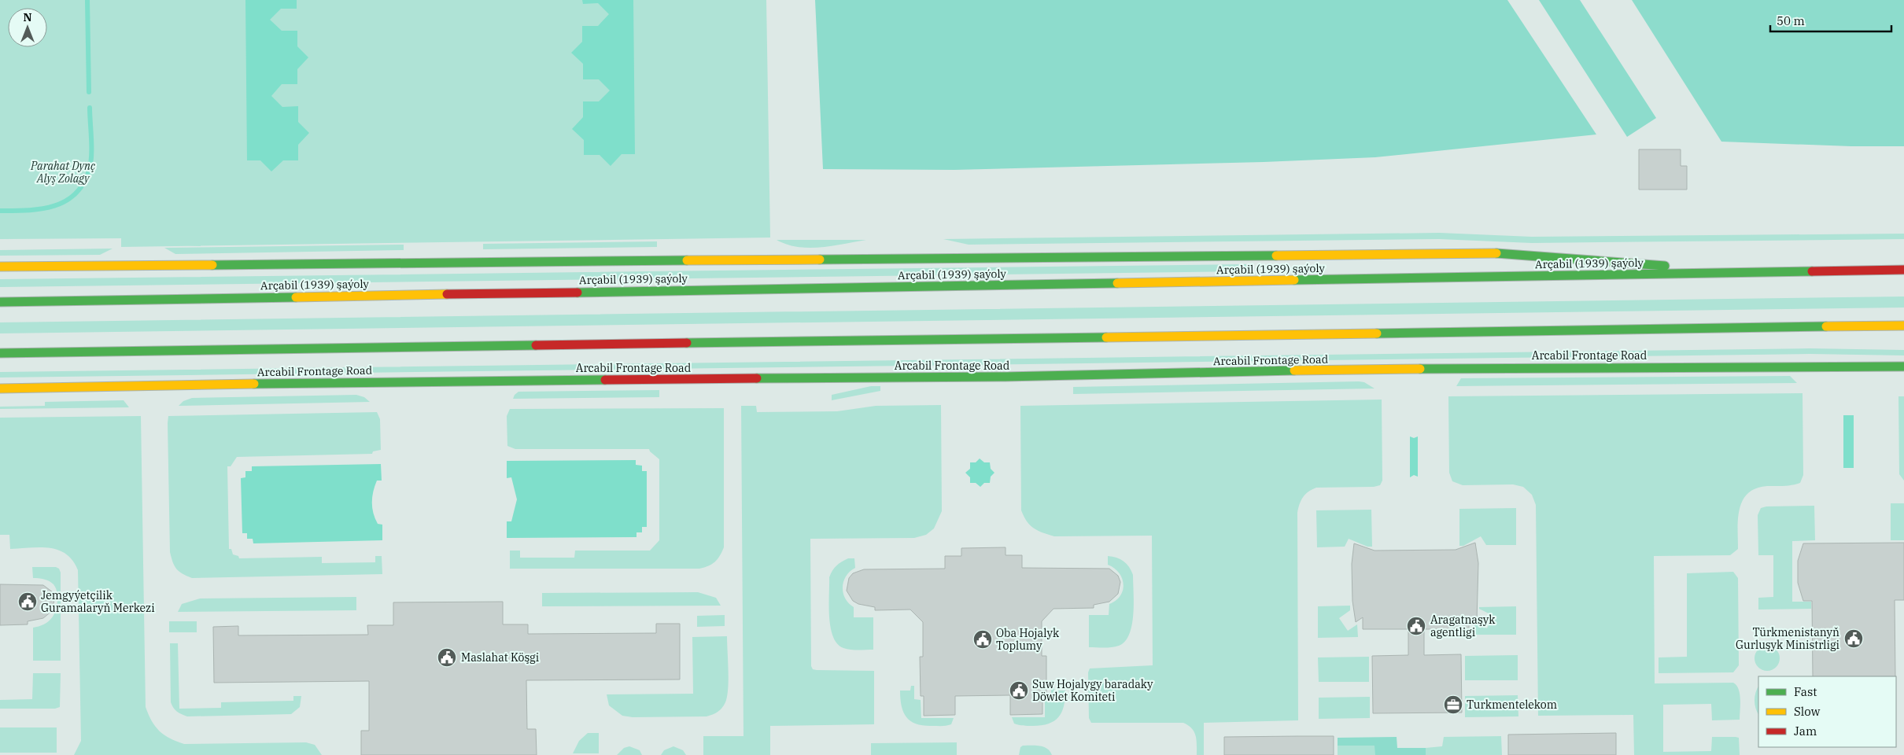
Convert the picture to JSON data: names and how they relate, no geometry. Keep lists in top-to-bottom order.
{
  "streets": {
    "main road": ["Arçabil (1939) şaýoly", "Arcabil Frontage Road"]
  },
  "parks": ["Parahat Dynç Alyş Zolagy"],
  "places": {
    "public building": [
      "Jemgyýetçilik Guramalaryň Merkezi",
      "Aragatnaşyk agentligi",
      "Türkmenistanyň Gurluşyk Ministrligi",
      "Oba Hojalyk Toplumy",
      "Maslahat Köşgi",
      "Suw Hojalygy baradaky Döwlet Komiteti"
    ],
    "office": ["Turkmentelekom"]
  },
  "legend": ["Fast", "Slow", "Jam"],
  "scale_bar": "50 m",
  "north": "top"
}
